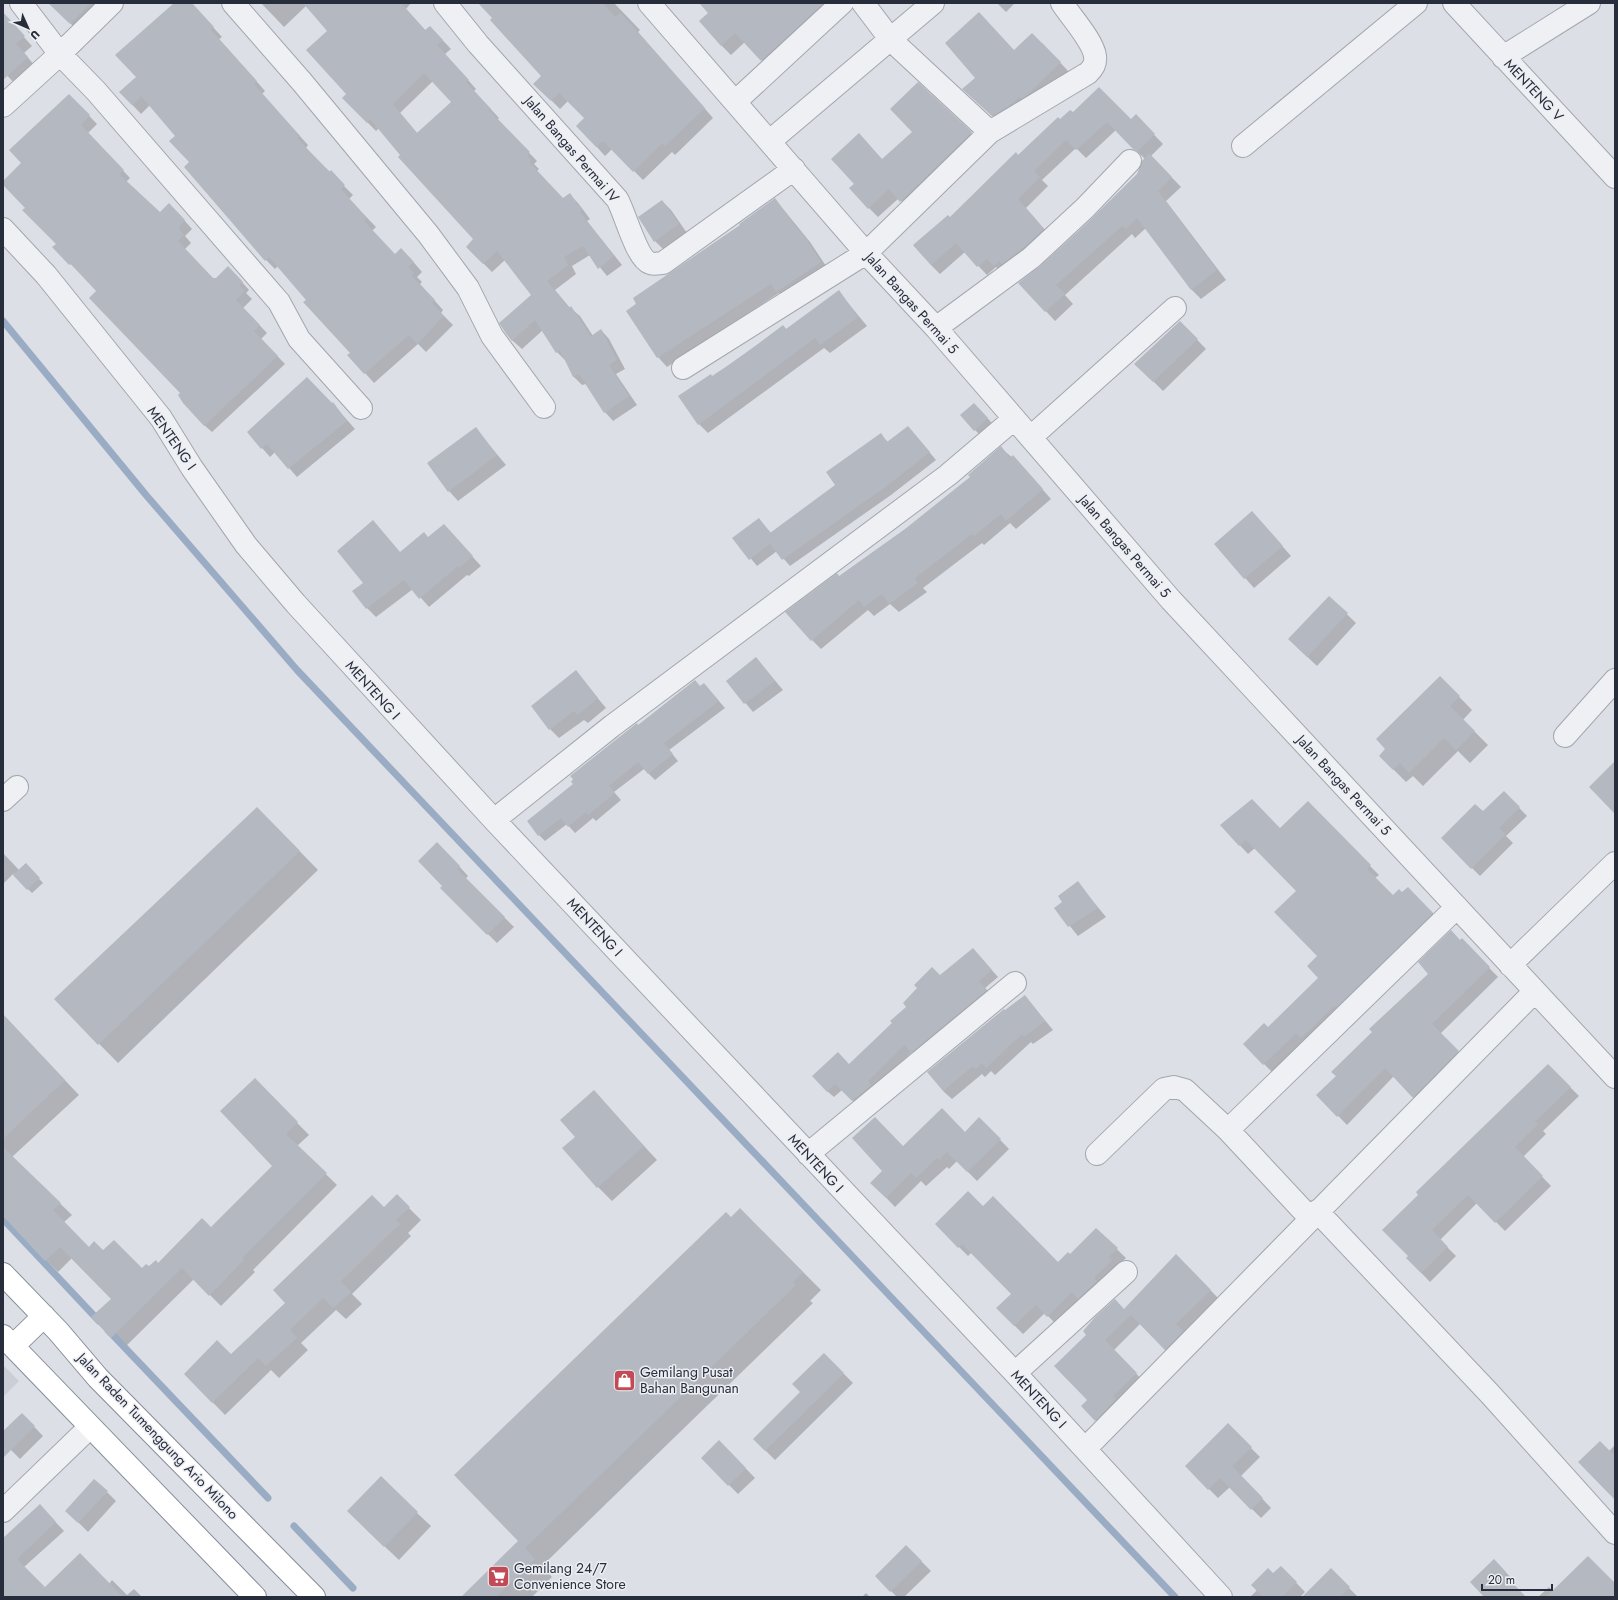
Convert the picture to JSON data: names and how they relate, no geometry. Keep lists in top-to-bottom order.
{
  "streets": {
    "highway": ["Jalan Raden Tumenggung Ario Milono"],
    "street": [
      "MENTENG V",
      "Jalan Bangas Permai IV",
      "Jalan Bangas Permai 5",
      "MENTENG I"
    ]
  },
  "crossings": [
    ["Jalan Bangas Permai IV", "Jalan Bangas Permai 5"]
  ],
  "places": {
    "shop": ["Gemilang Pusat Bahan Bangunan"],
    "supermarket": ["Gemilang 24/7 Convenience Store"]
  },
  "scale_bar": "20 m",
  "north": "bottom right"
}
